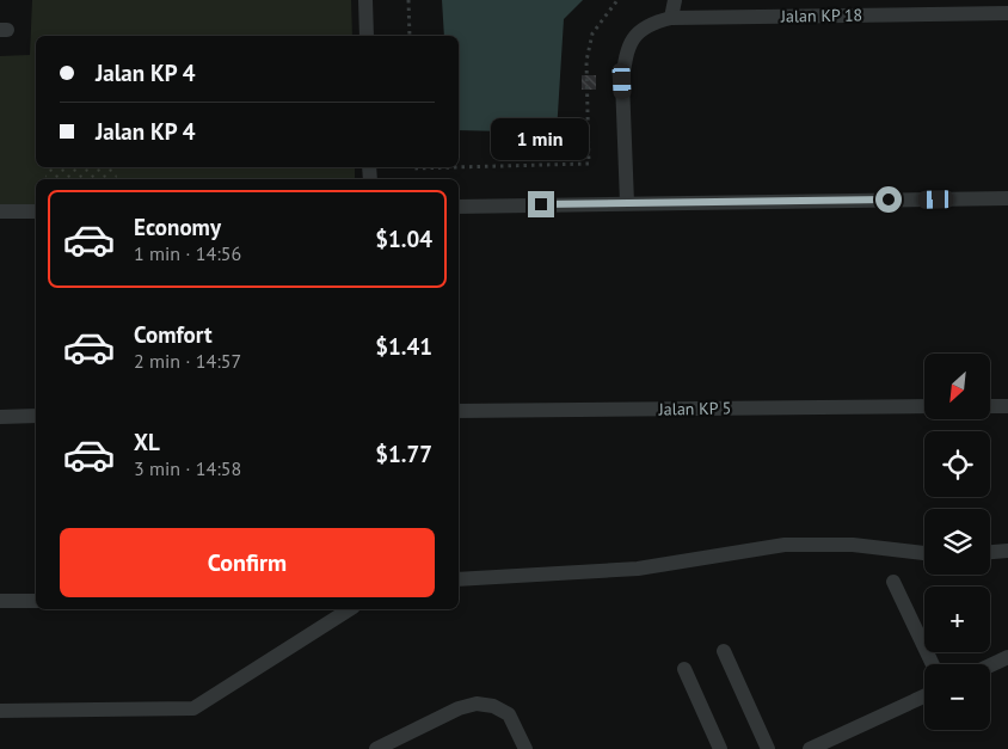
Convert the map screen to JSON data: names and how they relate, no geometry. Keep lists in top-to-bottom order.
{
  "streets": {
    "street": ["Jalan KP 18", "Jalan KP 5"]
  },
  "north": "bottom left",
  "page": {
    "banner": ["Jalan KP 4", "Jalan KP 4"],
    "bubble": "1 min",
    "list": [
      {
        "name": "Economy",
        "note": "1 min · 14:56",
        "value": "$1.04"
      },
      {
        "name": "Comfort",
        "note": "2 min · 14:57",
        "value": "$1.41"
      },
      {
        "name": "XL",
        "note": "3 min · 14:58",
        "value": "$1.77"
      }
    ],
    "map_buttons": ["+", "−"],
    "buttons": "Confirm"
  }
}
